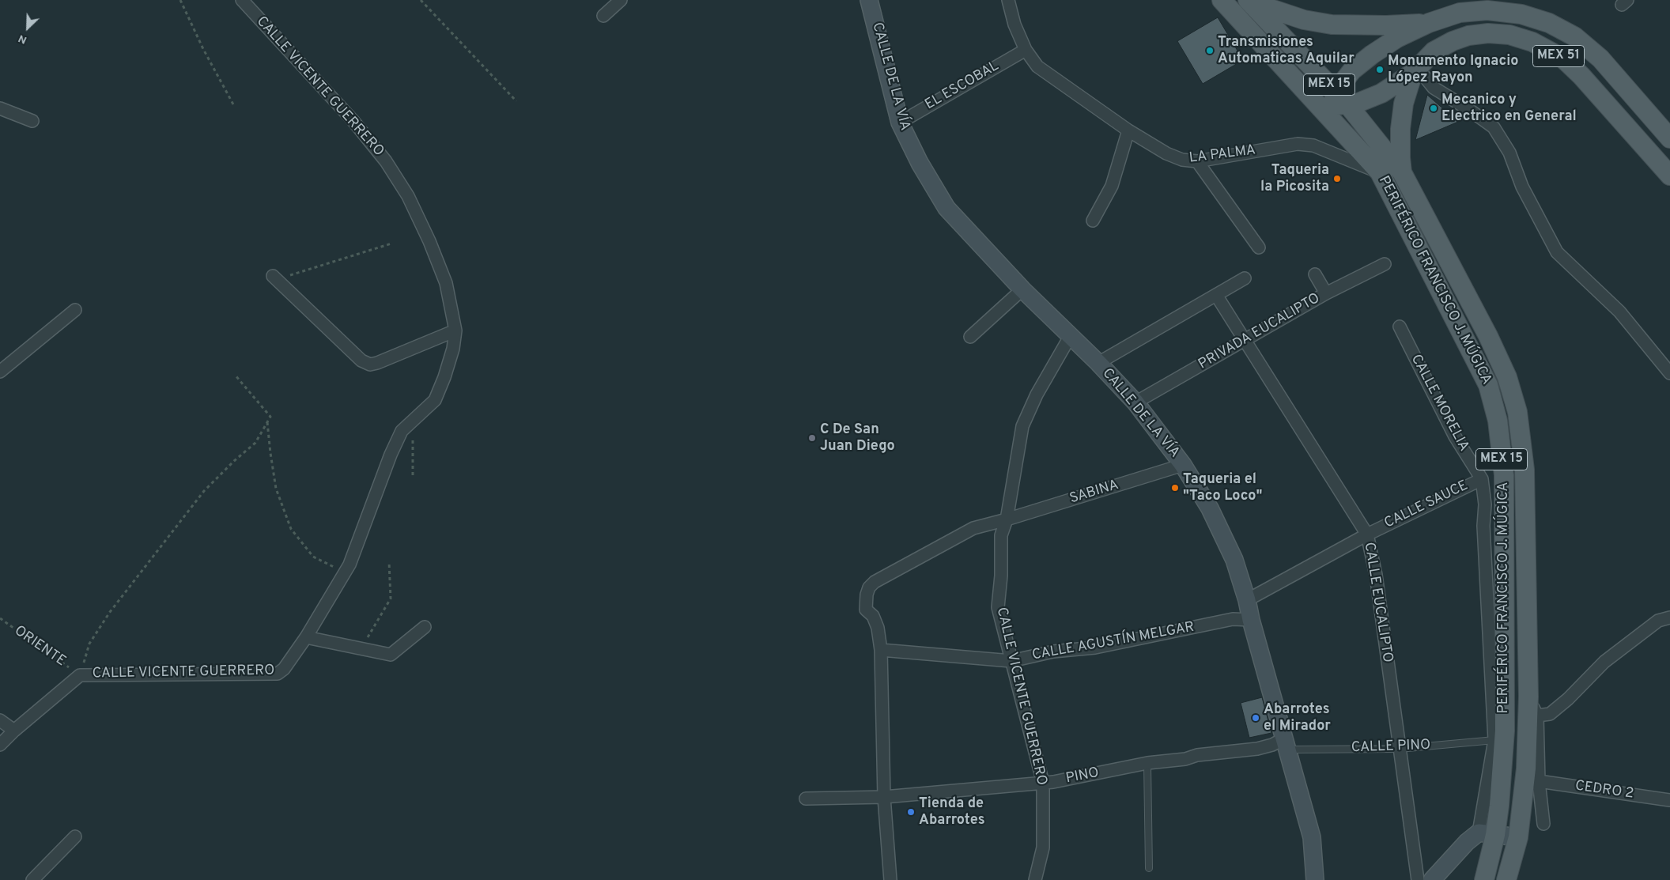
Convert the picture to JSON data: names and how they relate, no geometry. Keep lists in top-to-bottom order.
{
  "streets": {
    "main road": ["MEX 51", "MEX 15", "PERIFÉRICO FRANCISCO J. MÚGICA"],
    "street": [
      "CALLE DE LA VÍA",
      "EL ESCOBAL",
      "CALLE VICENTE GUERRERO",
      "LA PALMA",
      "PRIVADA EUCALIPTO",
      "CALLE MORELIA",
      "SABINA",
      "CALLE SAUCE",
      "CALLE EUCALIPTO",
      "CALLE AGUSTÍN MELGAR",
      "PINO",
      "CEDRO 2"
    ],
    "lane": ["CALLE PINO"],
    "path": ["ORIENTE"]
  },
  "crossings": [
    ["MEX 51", "PERIFÉRICO FRANCISCO J. MÚGICA"],
    ["CALLE DE LA VÍA", "EL ESCOBAL"],
    ["CALLE DE LA VÍA", "CALLE VICENTE GUERRERO"],
    ["CALLE DE LA VÍA", "PRIVADA EUCALIPTO"],
    ["CALLE DE LA VÍA", "SABINA"],
    ["CALLE DE LA VÍA", "CALLE SAUCE"],
    ["CALLE DE LA VÍA", "CALLE AGUSTÍN MELGAR"],
    ["CALLE DE LA VÍA", "CALLE PINO"],
    ["CALLE DE LA VÍA", "PINO"],
    ["EL ESCOBAL", "LA PALMA"],
    ["CALLE VICENTE GUERRERO", "SABINA"],
    ["CALLE VICENTE GUERRERO", "CALLE AGUSTÍN MELGAR"],
    ["CALLE VICENTE GUERRERO", "ORIENTE"],
    ["CALLE VICENTE GUERRERO", "PINO"],
    ["LA PALMA", "PERIFÉRICO FRANCISCO J. MÚGICA"],
    ["PERIFÉRICO FRANCISCO J. MÚGICA", "CALLE MORELIA"],
    ["PRIVADA EUCALIPTO", "CALLE EUCALIPTO"],
    ["CALLE MORELIA", "CALLE SAUCE"],
    ["CALLE MORELIA", "CALLE PINO"],
    ["SABINA", "CALLE AGUSTÍN MELGAR"],
    ["CALLE SAUCE", "CALLE EUCALIPTO"],
    ["CALLE EUCALIPTO", "CALLE PINO"],
    ["CALLE PINO", "PINO"]
  ],
  "places": [
    "Transmisiones Automaticas Aquilar",
    "Monumento Ignacio López Rayon",
    "Mecanico y Electrico en General",
    "Taqueria la Picosita",
    "C De San Juan Diego",
    "Taqueria el \"Taco Loco\"",
    "Abarrotes el Mirador",
    "Tienda de Abarrotes"
  ],
  "north": "bottom left"
}
